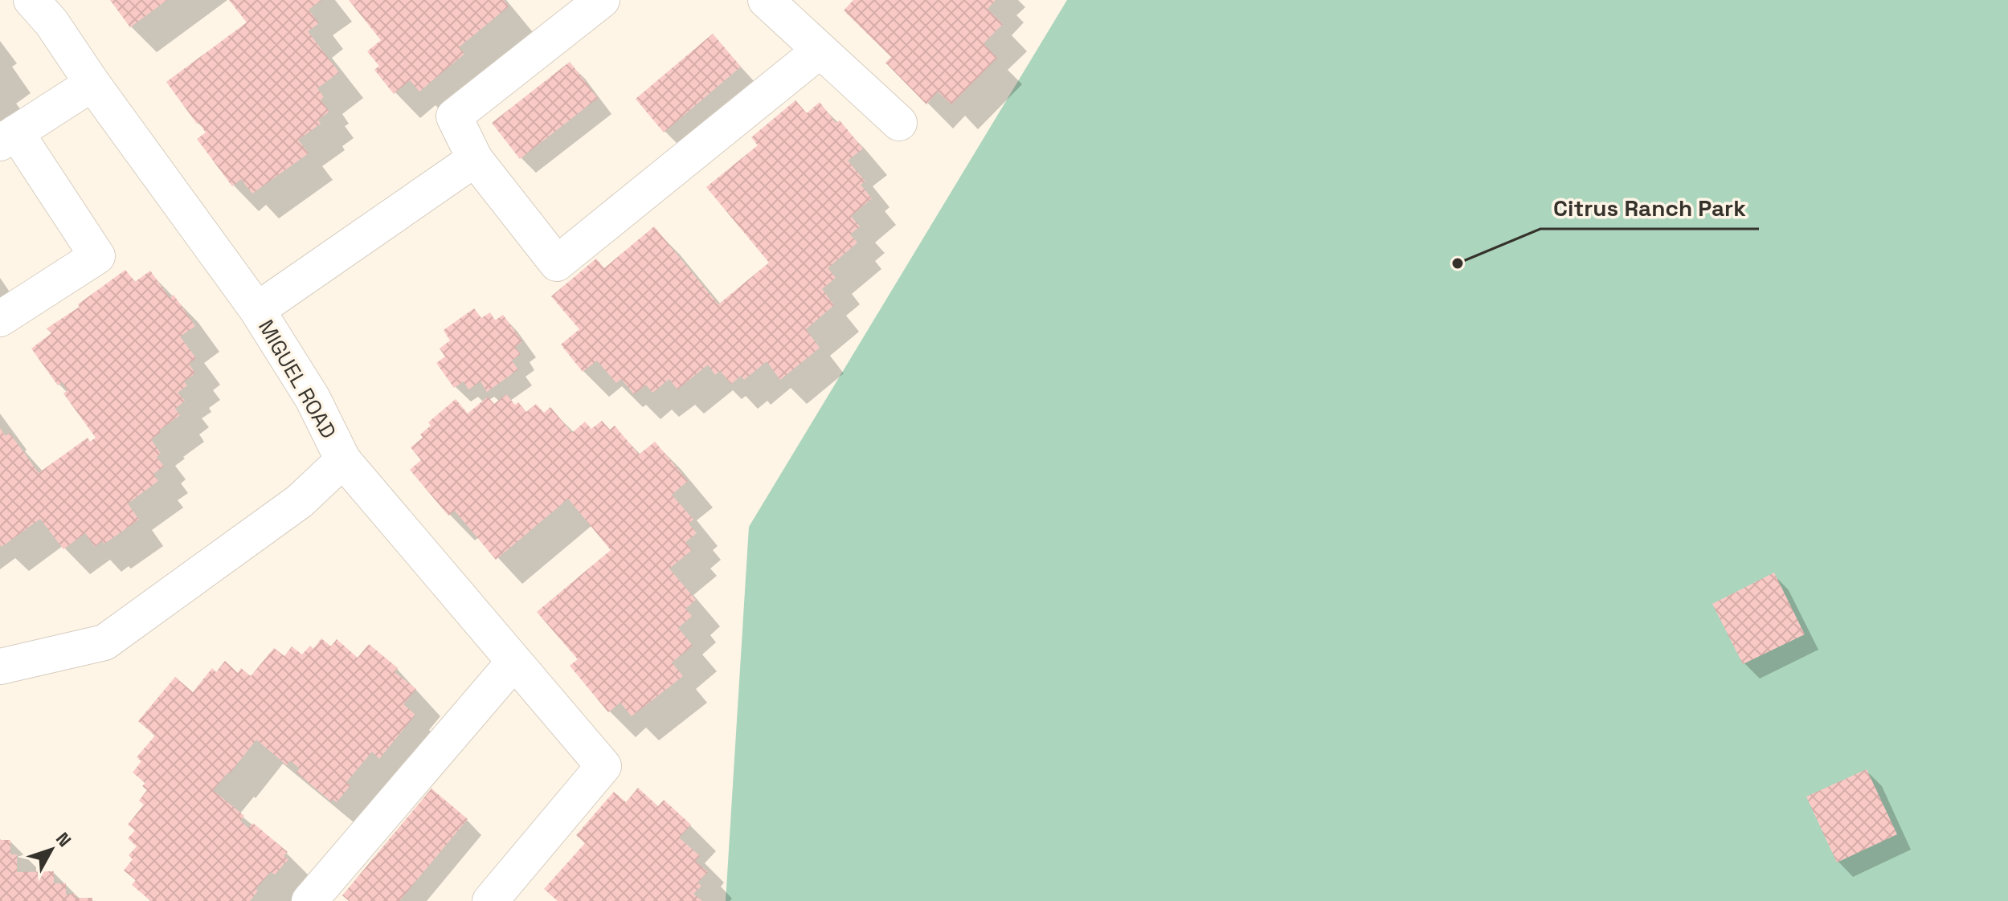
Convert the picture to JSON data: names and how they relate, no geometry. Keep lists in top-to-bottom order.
{
  "streets": {
    "street": ["MIGUEL ROAD"]
  },
  "places": ["Citrus Ranch Park"],
  "north": "top right"
}
